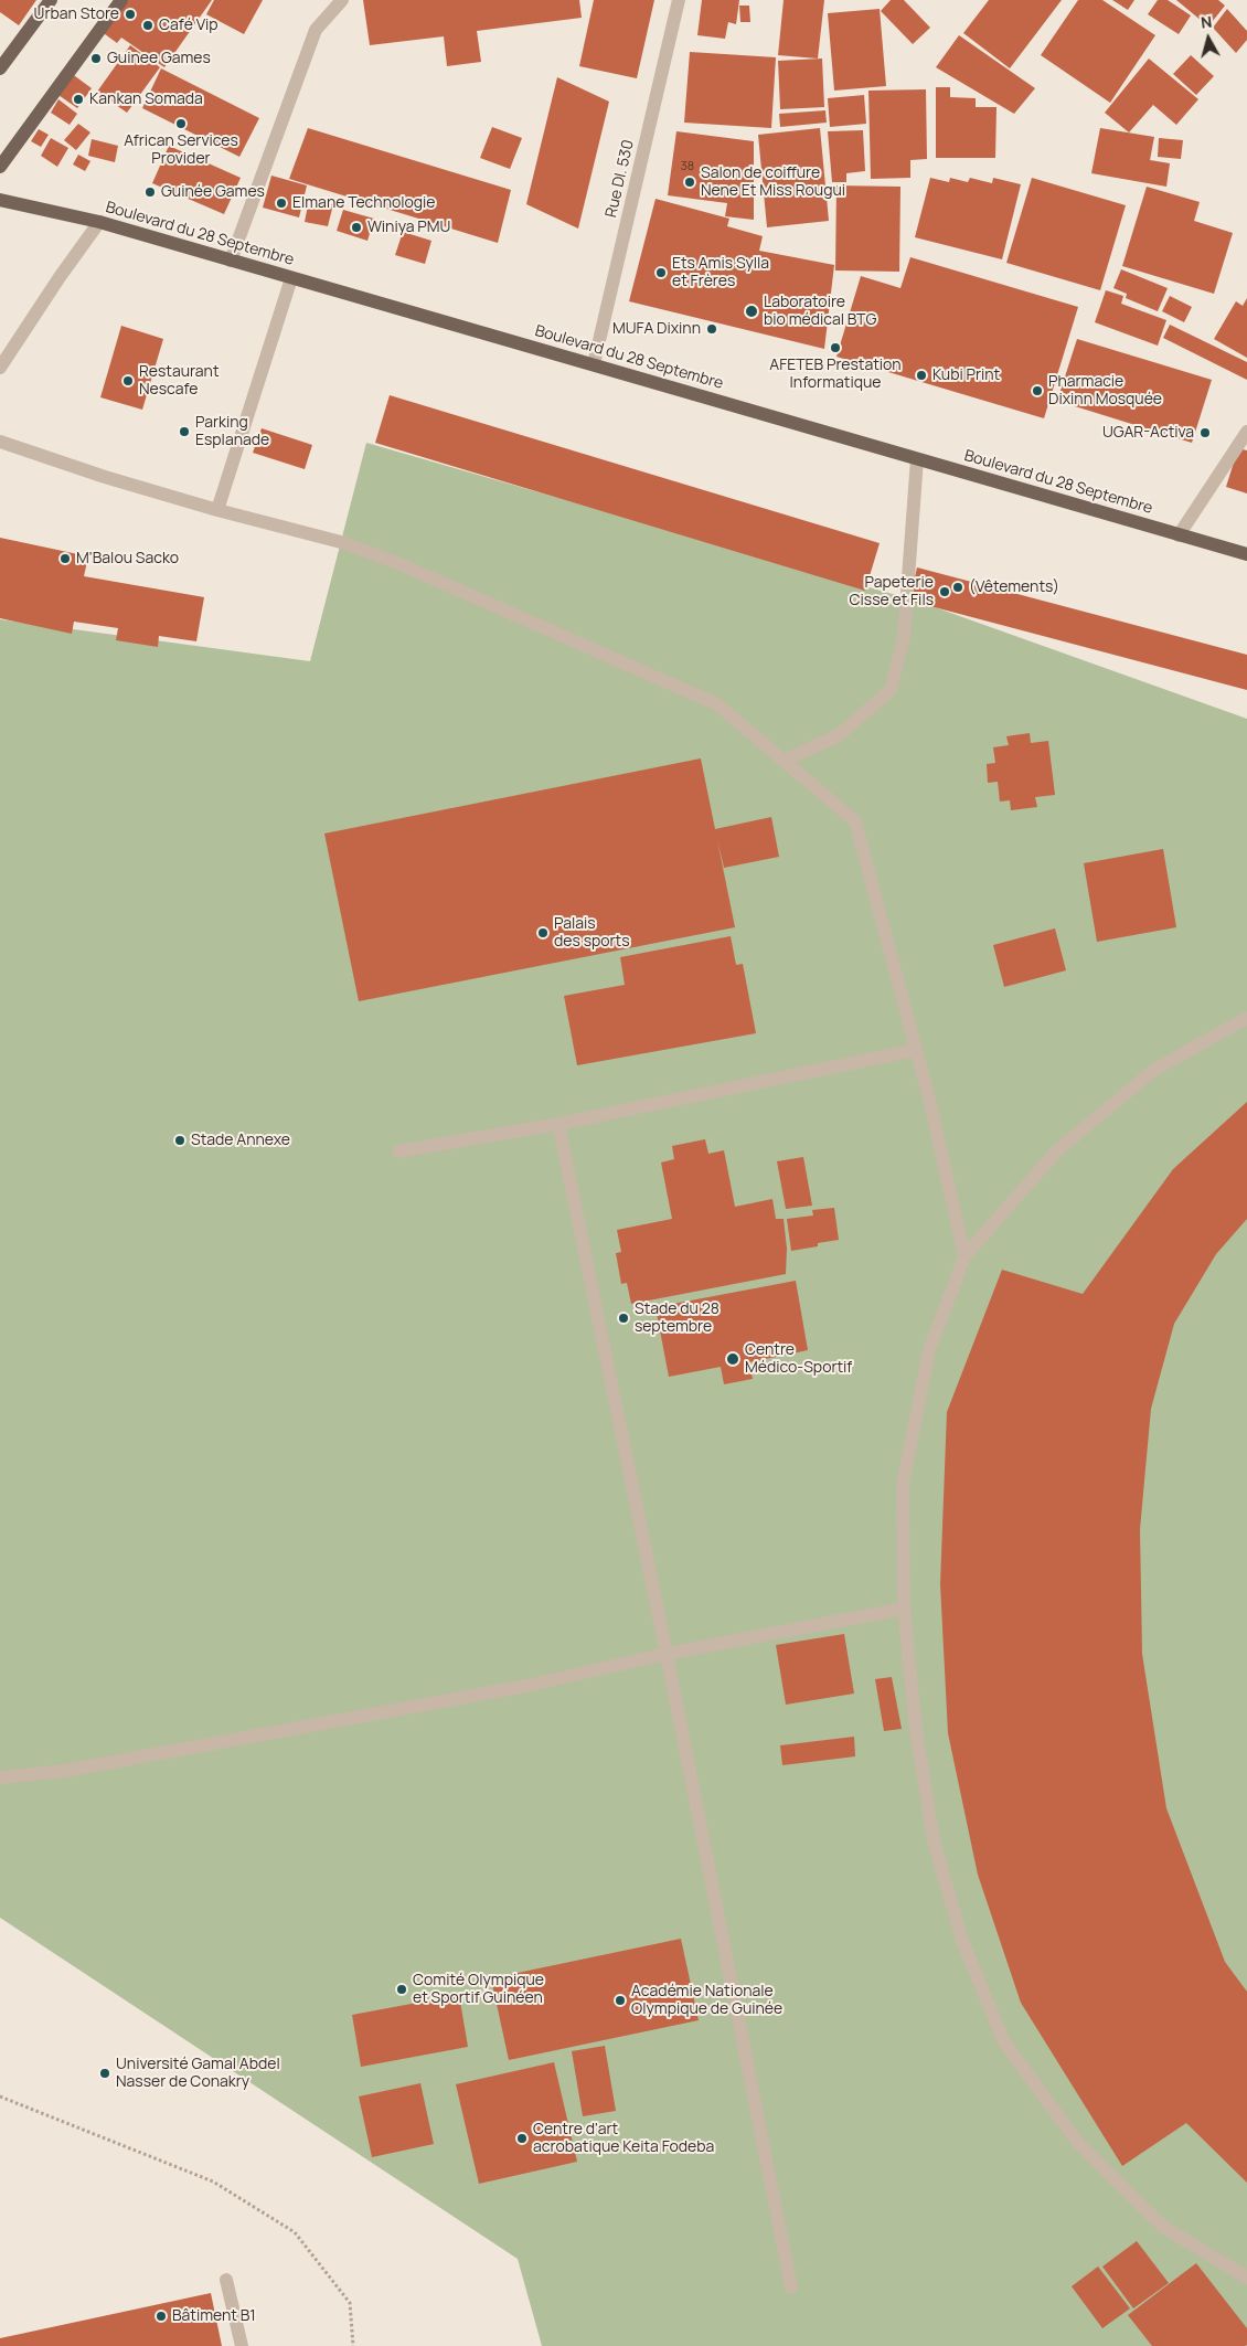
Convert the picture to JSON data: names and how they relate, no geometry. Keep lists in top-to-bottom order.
{
  "streets": {
    "main road": ["Boulevard du 28 Septembre"],
    "street": ["Rue DI. 530"]
  },
  "crossings": [
    ["Rue DI. 530", "Boulevard du 28 Septembre"]
  ],
  "places": [
    "Urban Store",
    "Café Vip",
    "Guinee Games",
    "Kankan Somada",
    "African Services Provider",
    "Salon de coiffure Nene Et Miss Rougui",
    "Guinée Games",
    "Elmane Technologie",
    "Winiya PMU",
    "Ets Amis Sylla et Frères",
    "Laboratoire bio médical BTG",
    "MUFA Dixinn",
    "AFETEB Prestation Informatique",
    "Kubi Print",
    "Restaurant Nescafe",
    "Pharmacie Dixinn Mosquée",
    "Parking Esplanade",
    "UGAR-Activa",
    "M'Balou Sacko",
    "(Vêtements)",
    "Papeterie Cisse et Fils",
    "Palais des sports",
    "Stade Annexe",
    "Stade du 28 septembre",
    "Centre Médico-Sportif",
    "Comité Olympique et Sportif Guinéen",
    "Académie Nationale Olympique de Guinée",
    "Université Gamal Abdel Nasser de Conakry",
    "Centre d'art acrobatique Keita Fodeba",
    "Bâtiment B1"
  ],
  "house_numbers": ["38"],
  "north": "top"
}
